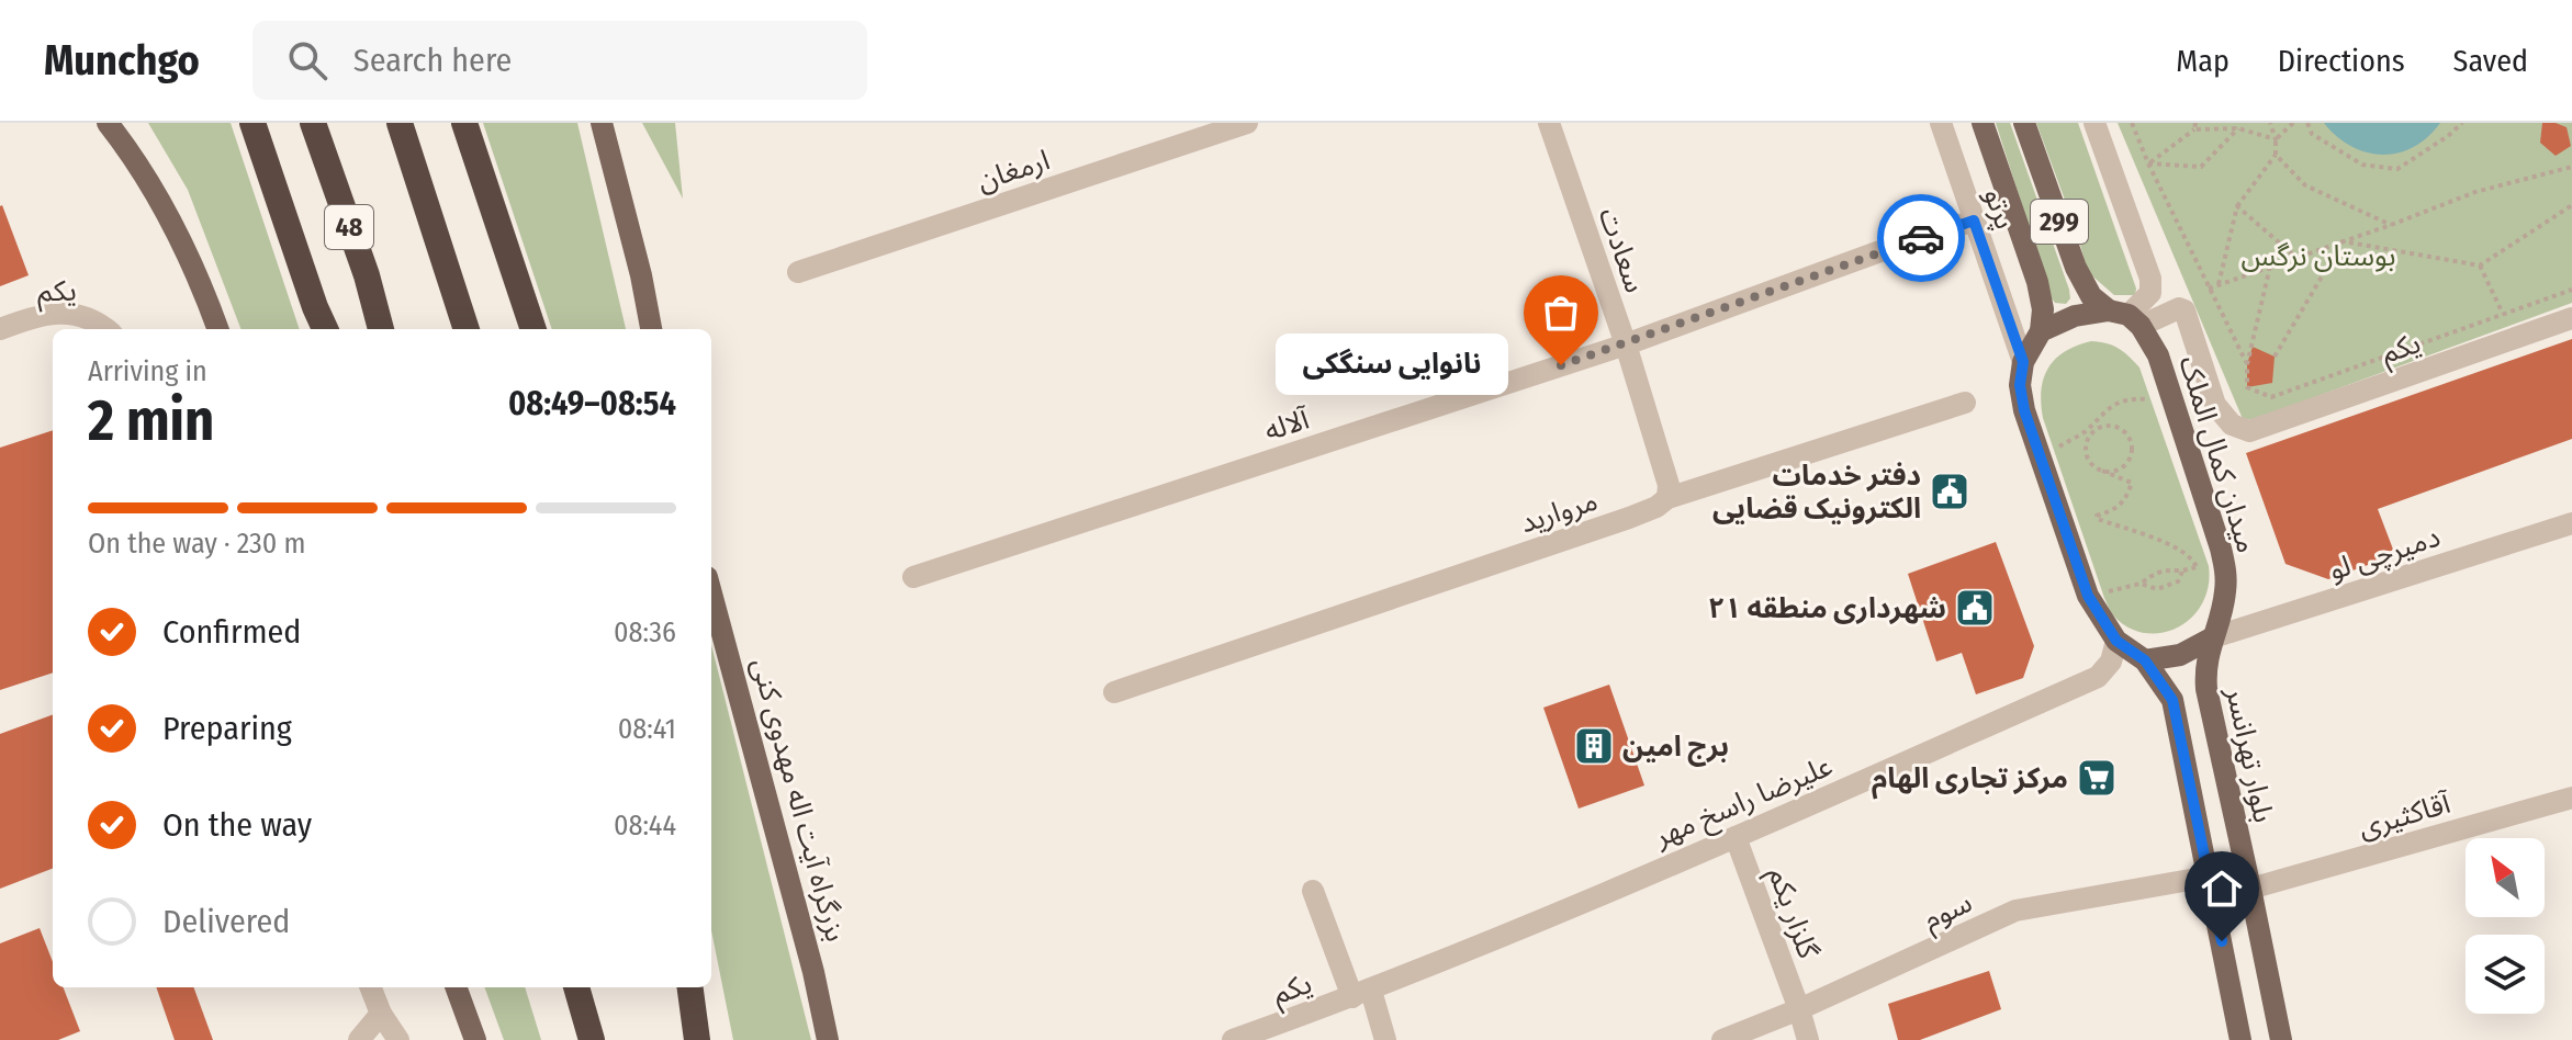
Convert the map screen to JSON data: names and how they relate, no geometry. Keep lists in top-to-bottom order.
{
  "streets": {
    "highway": ["48"],
    "main road": [
      "299",
      "میدان کمال الملک",
      "بلوار تهرانسر",
      "بزرگراه آیت اله مهدوی کنی"
    ],
    "street": [
      "ارمغان",
      "پرتو",
      "سعادت",
      "یکم",
      "آلاله",
      "مروارید",
      "دمیرچی لو",
      "علیرضا راسخ مهر",
      "آقاکثیری",
      "سوم",
      "گلزار یکم"
    ]
  },
  "crossings": [
    ["پرتو", "آلاله"],
    ["299", "یکم"],
    ["299", "میدان کمال الملک"],
    ["سعادت", "آلاله"],
    ["سعادت", "مروارید"],
    ["یکم", "میدان کمال الملک"],
    ["یکم", "علیرضا راسخ مهر"],
    ["میدان کمال الملک", "دمیرچی لو"],
    ["میدان کمال الملک", "بلوار تهرانسر"],
    ["دمیرچی لو", "بلوار تهرانسر"],
    ["بلوار تهرانسر", "آقاکثیری"],
    ["علیرضا راسخ مهر", "گلزار یکم"],
    ["سوم", "گلزار یکم"]
  ],
  "parks": ["بوستان نرگس"],
  "places": {
    "other": ["نانوایی سنگکی"],
    "public building": ["دفتر خدمات الکترونیک قضایی", "شهرداری منطقه ۲۱"],
    "building": ["برج امین"],
    "supermarket": ["مرکز تجاری الهام"]
  },
  "north": "top left",
  "page": {
    "header": "Munchgo",
    "search": "Search here",
    "nav": ["Map", "Directions", "Saved"],
    "heading": ["2 min", "Arriving in", "08:49–08:54"],
    "bubble": "نانوایی سنگکی",
    "bar": "On the way · 230 m",
    "list": [
      ["Confirmed", "08:36"],
      ["Preparing", "08:41"],
      ["On the way", "08:44"],
      "Delivered"
    ]
  }
}
